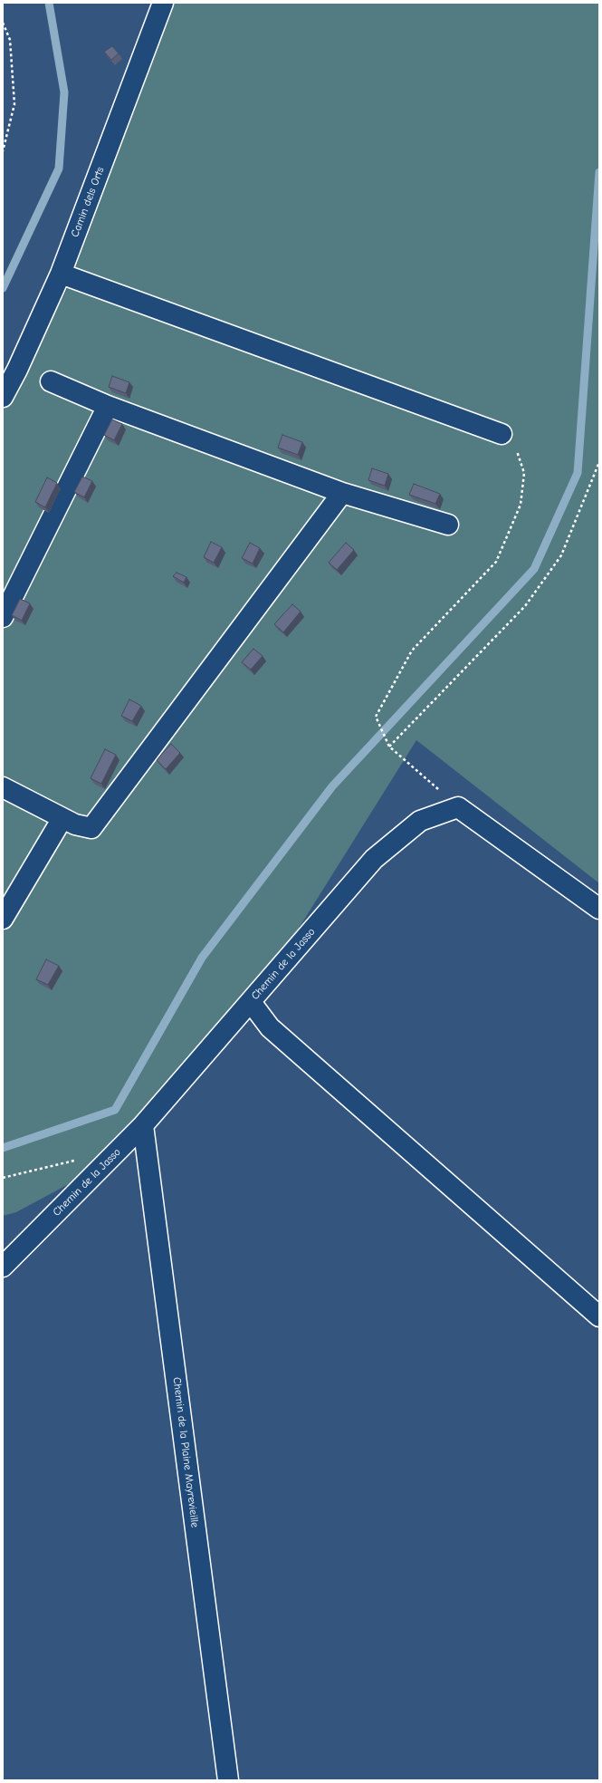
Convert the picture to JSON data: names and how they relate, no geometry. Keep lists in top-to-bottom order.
{
  "streets": {
    "street": ["Camin dels Orts", "Chemin de la Jasso", "Chemin de la Plaine Mayrevieille"]
  },
  "crossings": [
    ["Chemin de la Jasso", "Chemin de la Plaine Mayrevieille"]
  ]
}
